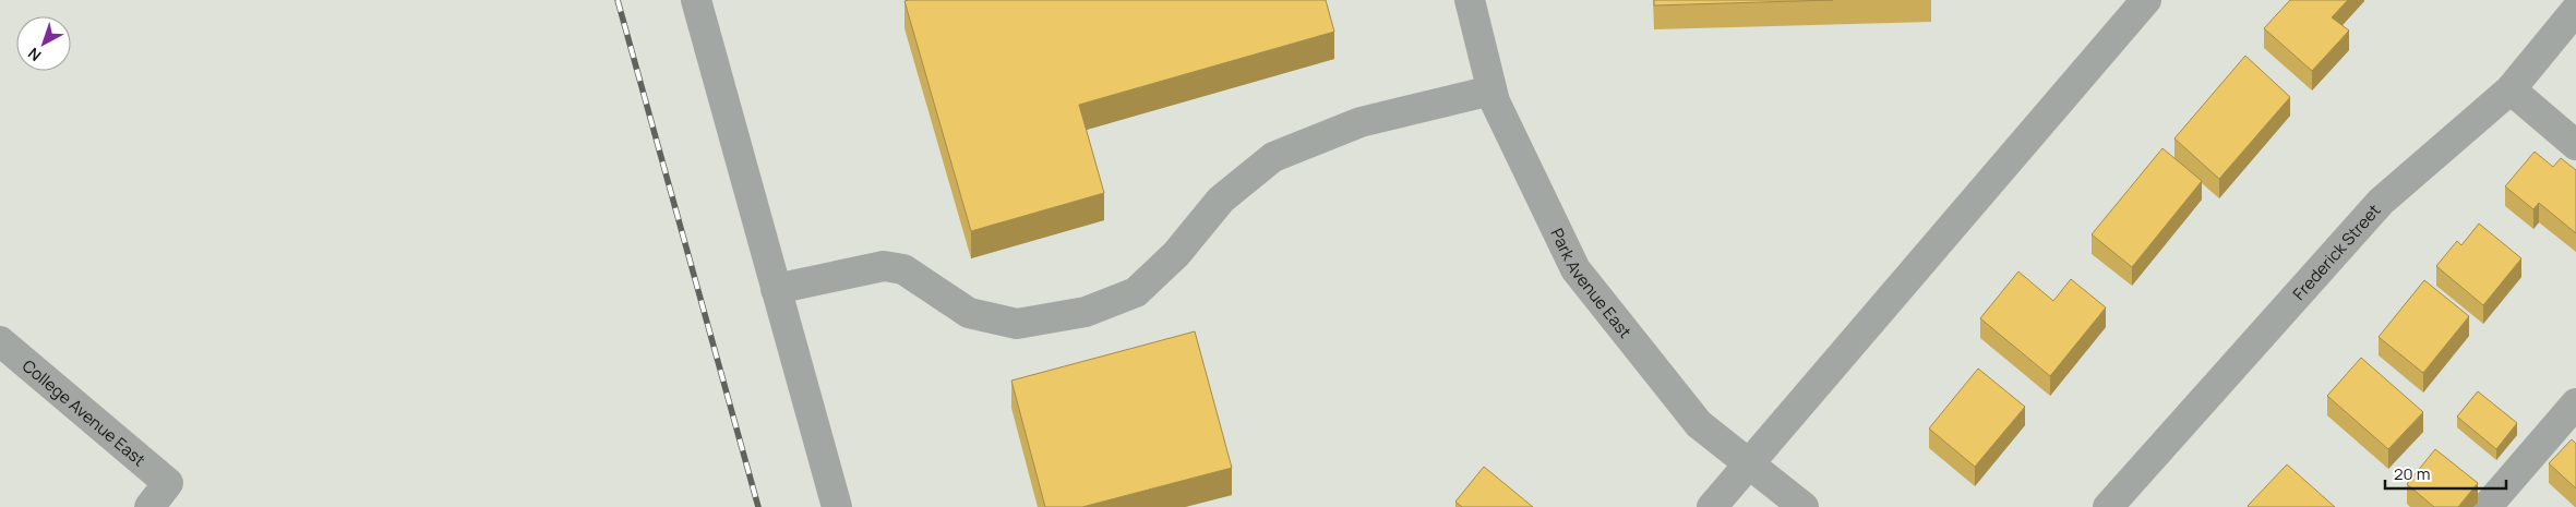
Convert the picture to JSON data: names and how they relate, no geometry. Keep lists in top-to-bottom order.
{
  "streets": {
    "street": ["Frederick Street", "Park Avenue East", "College Avenue East"]
  },
  "scale_bar": "20 m",
  "north": "bottom left"
}
